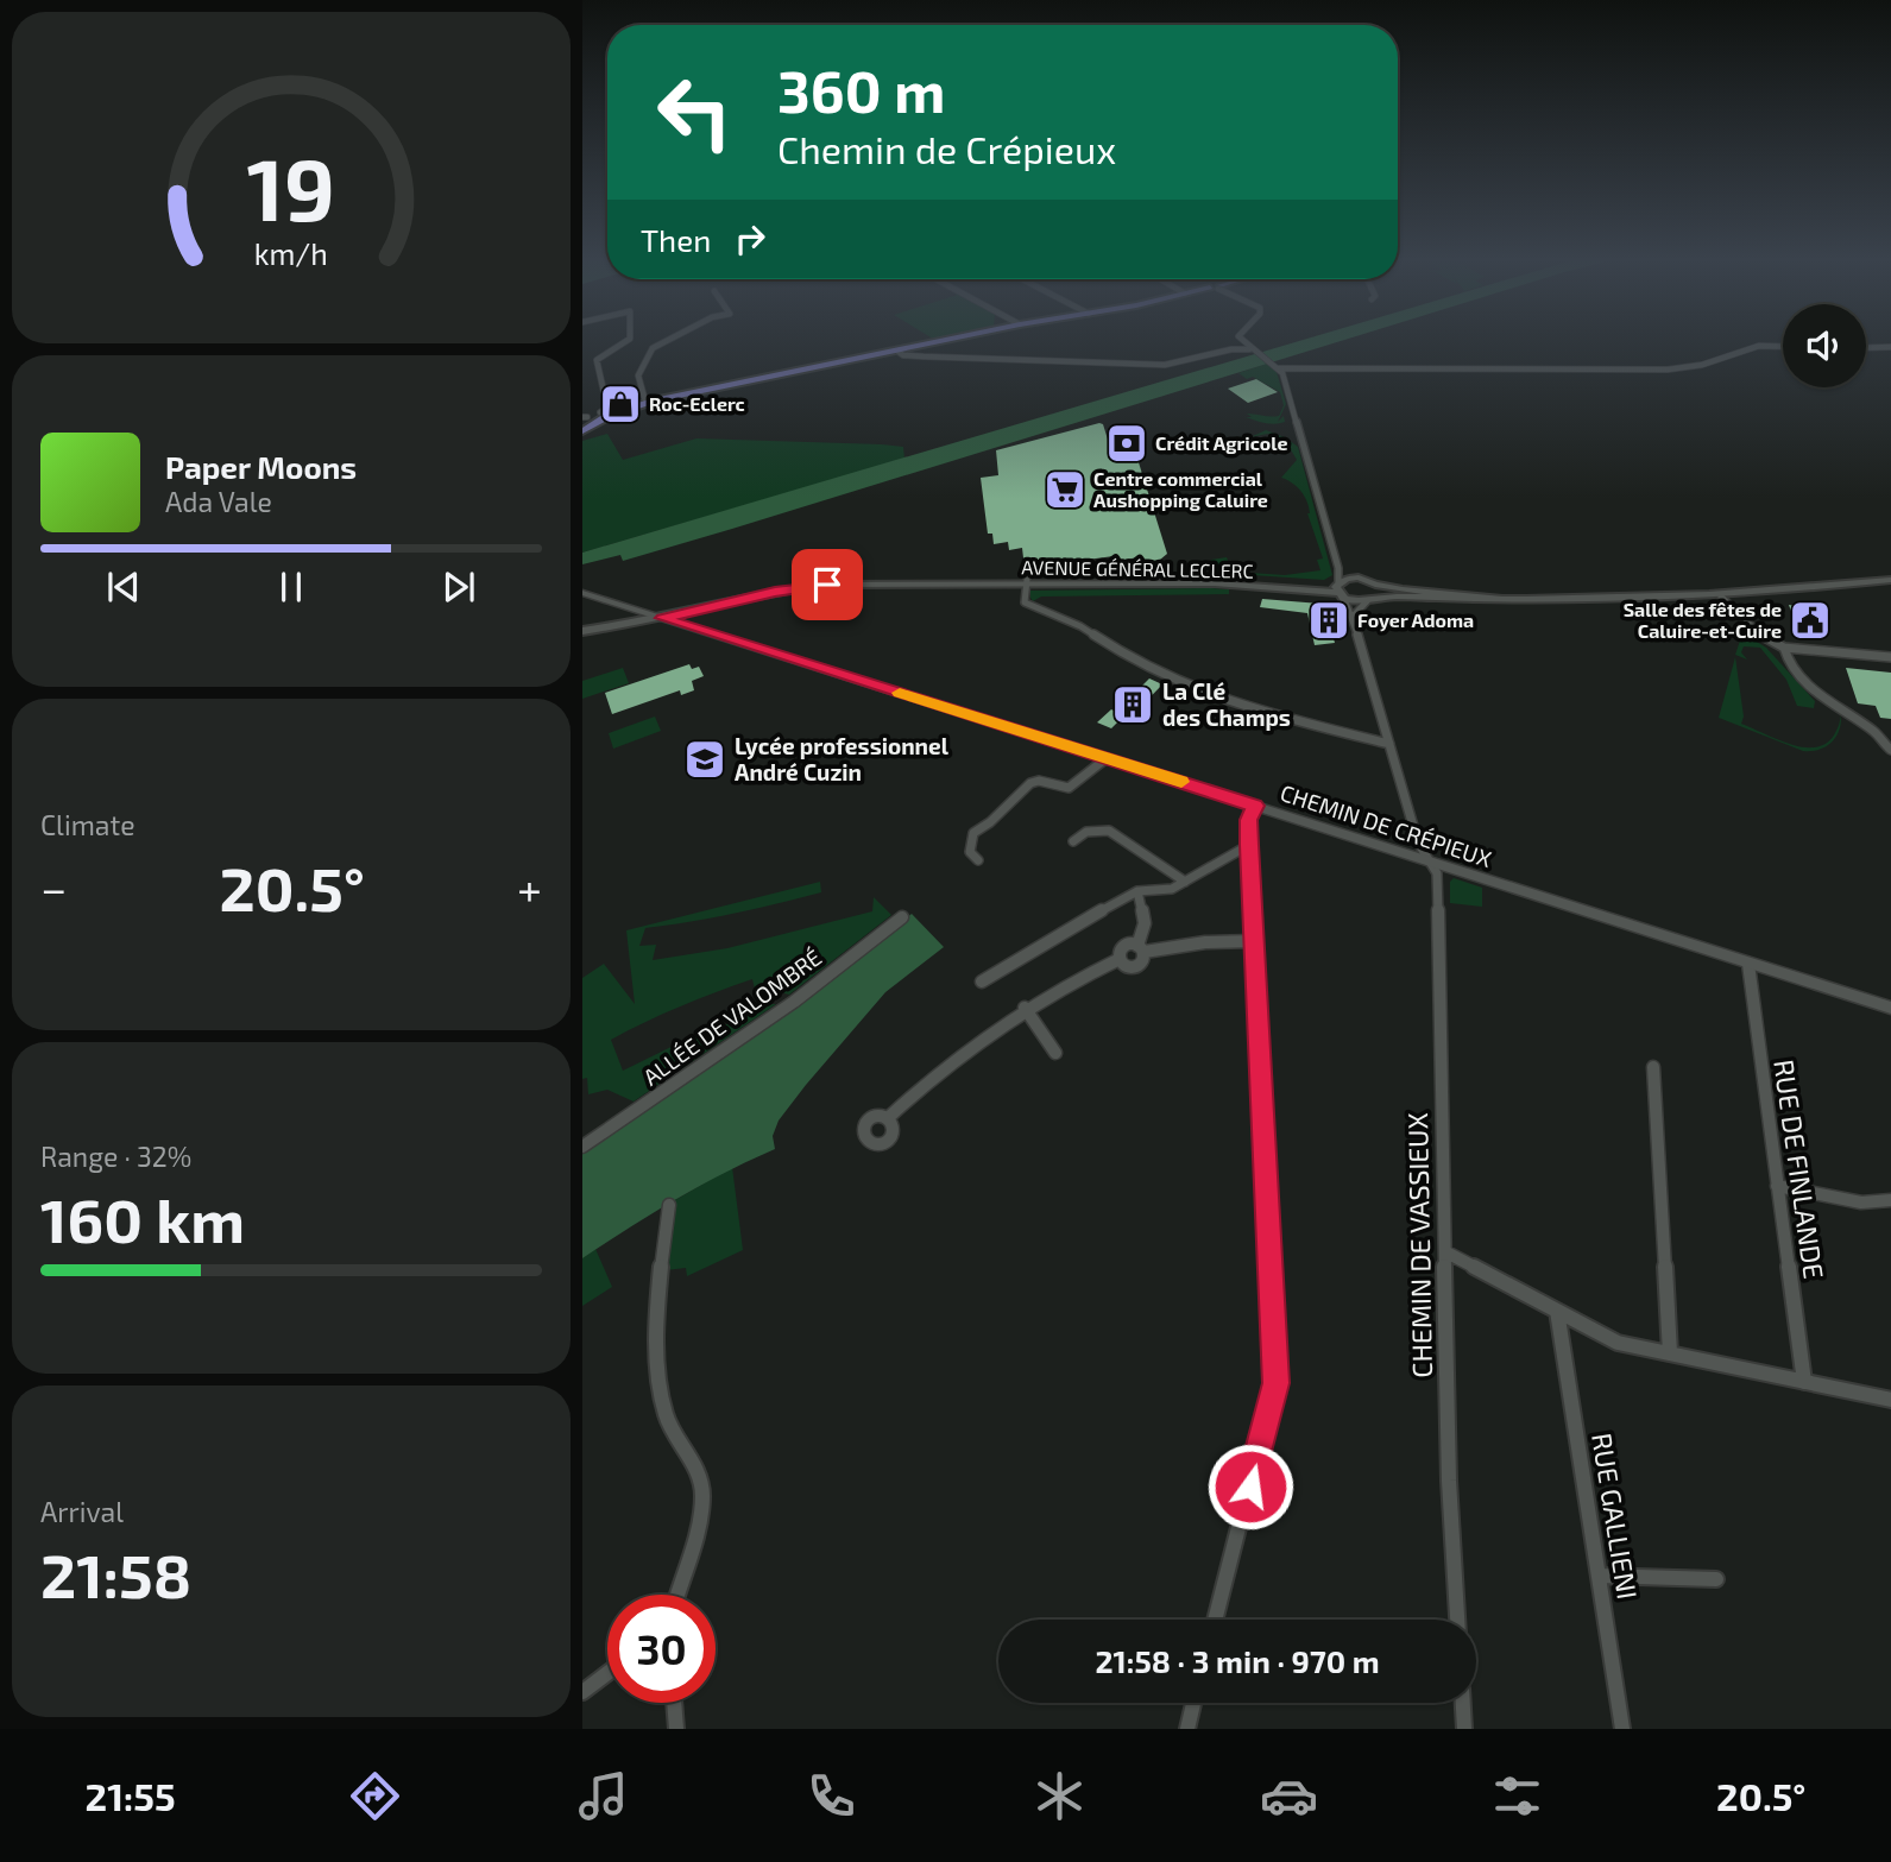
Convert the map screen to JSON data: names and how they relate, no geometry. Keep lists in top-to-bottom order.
{
  "streets": {
    "main road": ["AVENUE GÉNÉRAL LECLERC"],
    "street": [
      "CHEMIN DE CRÉPIEUX",
      "ALLÉE DE VALOMBRÉ",
      "RUE DE FINLANDE",
      "CHEMIN DE VASSIEUX",
      "RUE GALLIENI"
    ]
  },
  "crossings": [
    ["AVENUE GÉNÉRAL LECLERC", "CHEMIN DE CRÉPIEUX"],
    ["AVENUE GÉNÉRAL LECLERC", "CHEMIN DE VASSIEUX"],
    ["CHEMIN DE CRÉPIEUX", "RUE DE FINLANDE"],
    ["CHEMIN DE CRÉPIEUX", "CHEMIN DE VASSIEUX"]
  ],
  "places": {
    "shop": ["Roc-Eclerc"],
    "bank": ["Crédit Agricole"],
    "supermarket": ["Centre commercial Aushopping Caluire"],
    "building": ["Foyer Adoma", "La Clé des Champs"],
    "public building": ["Salle des fêtes de Caluire-et-Cuire"],
    "school or university": ["Lycée professionnel André Cuzin"]
  },
  "page": {
    "turn": ["360 m", "Chemin de Crépieux"],
    "then": "Then",
    "song": ["Paper Moons", "Ada Vale"],
    "tile": [
      "Climate",
      ["Range · 32%", "160 km"],
      ["Arrival", "21:58"]
    ],
    "heat": ["−", "20.5°", "+"],
    "limit": "30",
    "trip": "21:58 · 3 min · 970 m",
    "tabs": ["21:55", "20.5°"],
    "gauge": ["19", "km/h"]
  }
}
